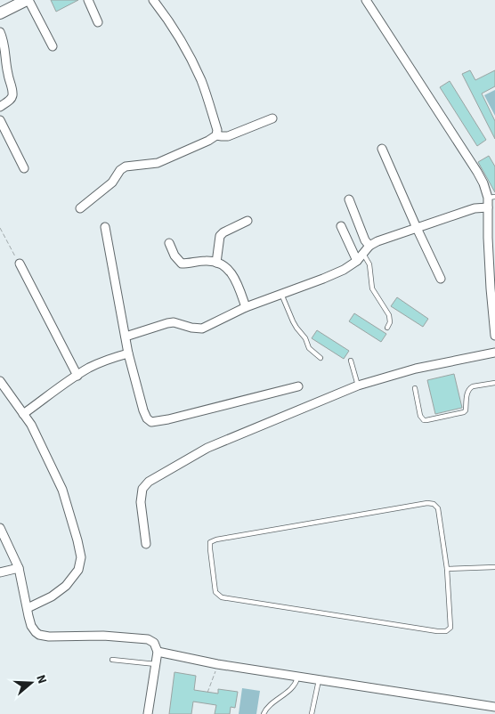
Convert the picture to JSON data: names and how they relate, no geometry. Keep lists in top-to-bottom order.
{
  "north": "right"
}
